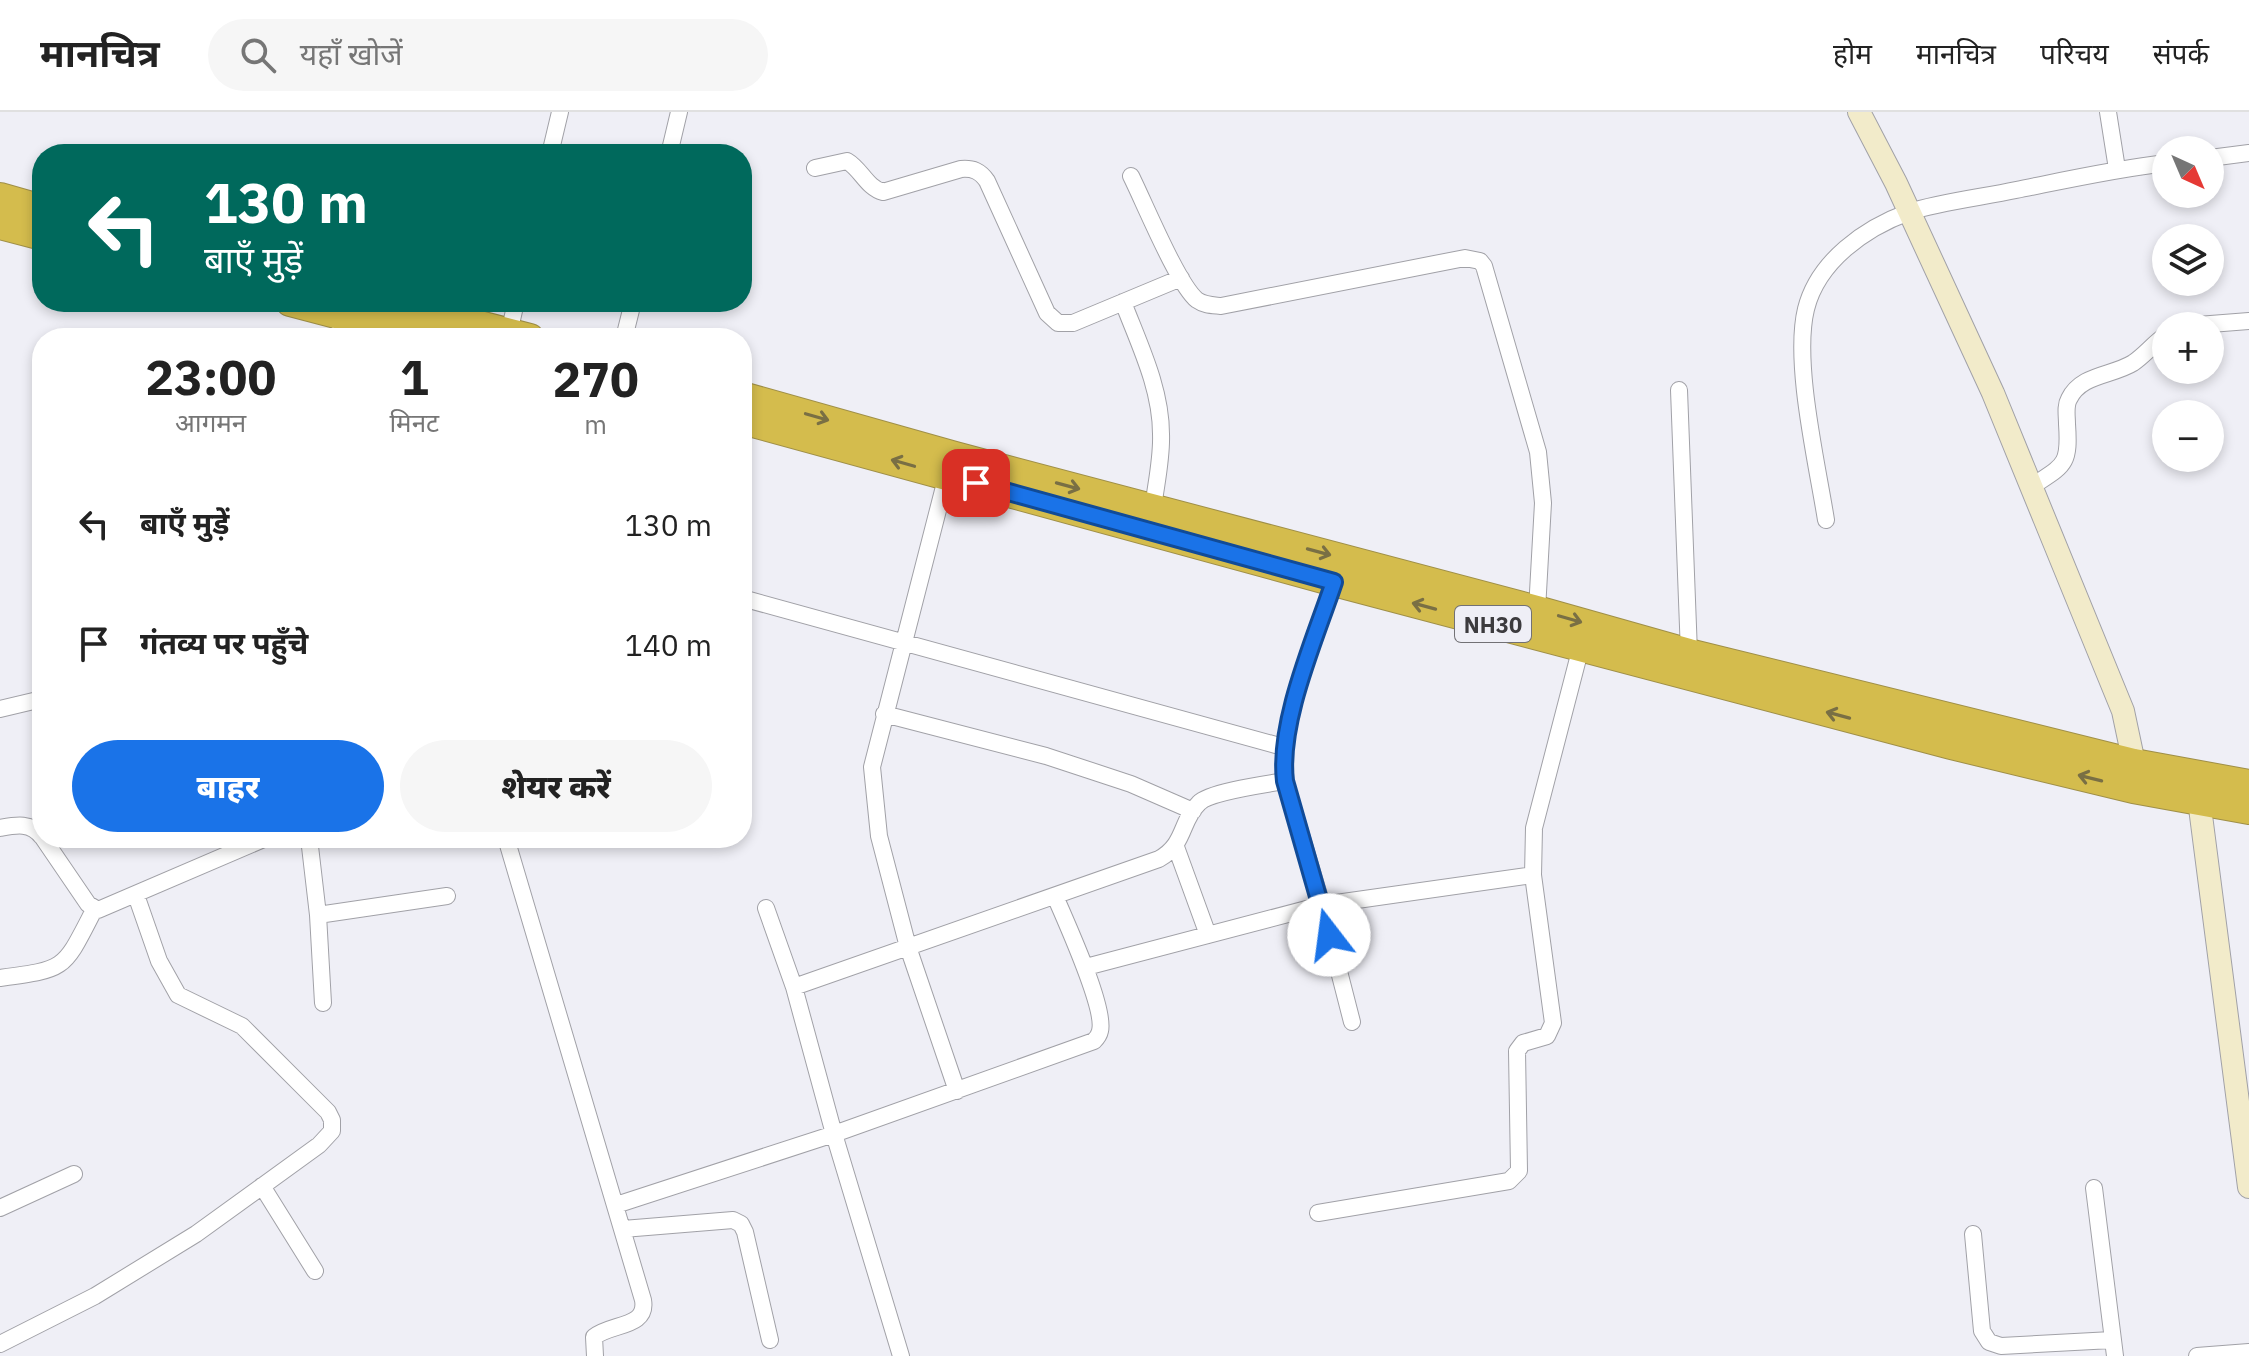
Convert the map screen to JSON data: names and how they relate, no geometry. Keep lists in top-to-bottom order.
{
  "streets": {
    "highway": ["NH30"]
  },
  "north": "bottom right",
  "page": {
    "header": "मानचित्र",
    "search": "यहाँ खोजें",
    "nav": [
      "होम",
      "मानचित्र",
      "परिचय",
      "संपर्क"
    ],
    "map_buttons": ["+", "−"],
    "turn": ["130 m", "बाएँ मुड़ें"],
    "eta": [
      "23:00",
      "आगमन",
      "1",
      "मिनट",
      "270",
      "m"
    ],
    "list": [
      {
        "name": "बाएँ मुड़ें",
        "value": "130 m"
      },
      {
        "name": "गंतव्य पर पहुँचे",
        "value": "140 m"
      }
    ],
    "buttons": ["बाहर", "शेयर करें"]
  }
}
